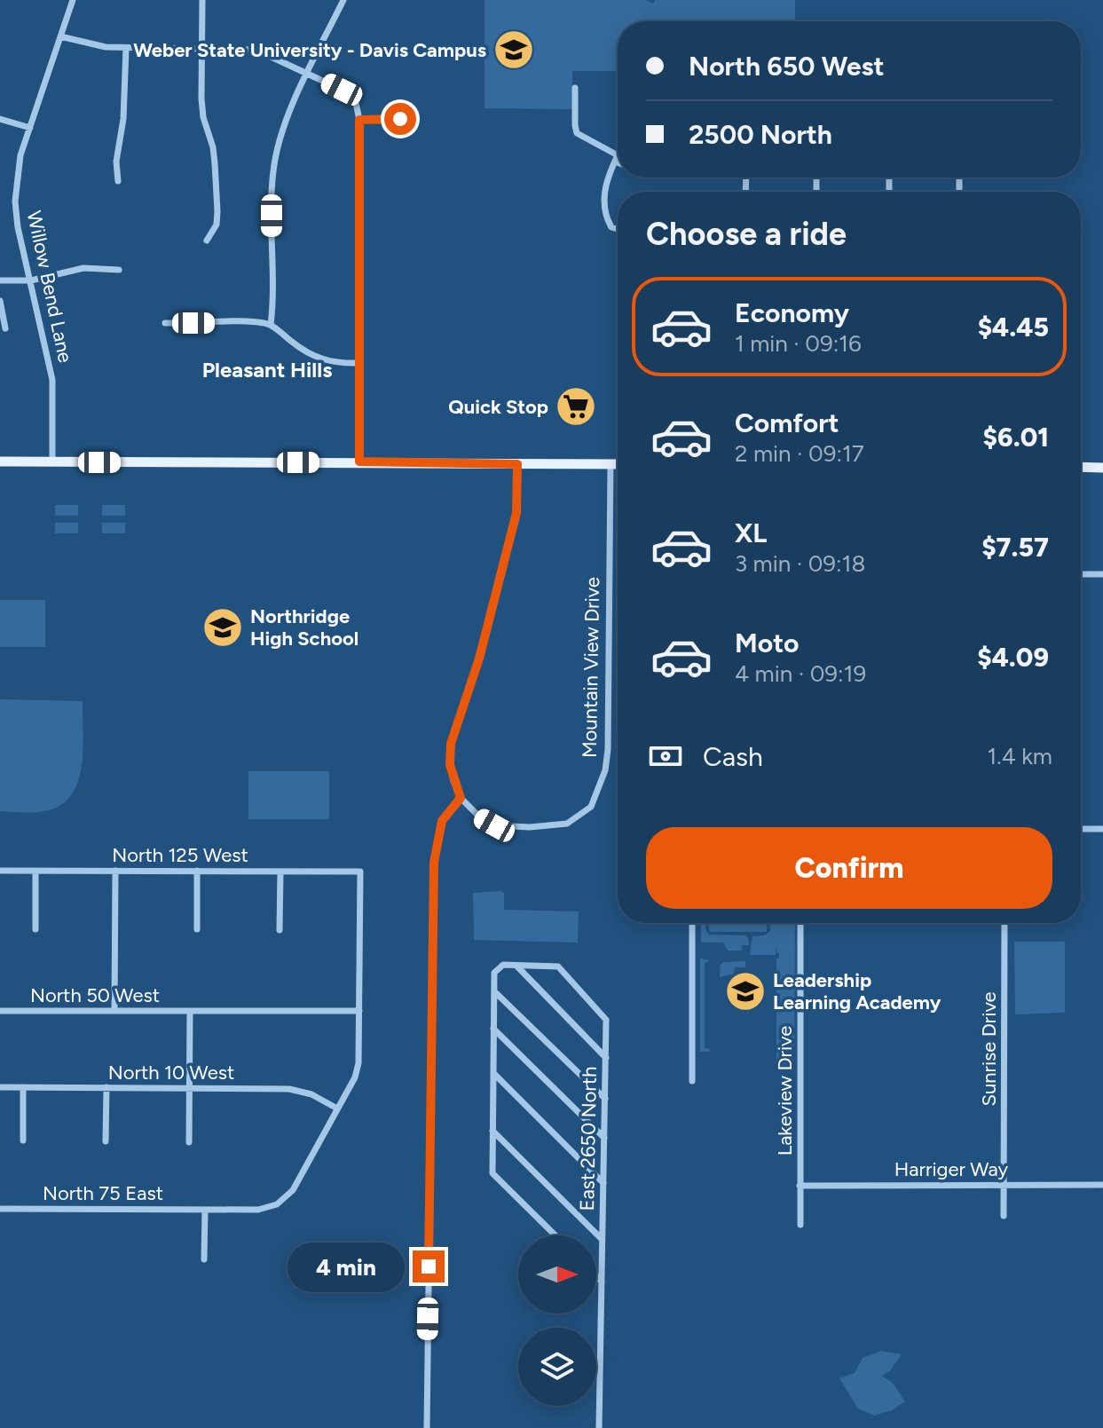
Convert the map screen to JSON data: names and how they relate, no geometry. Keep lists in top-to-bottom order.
{
  "streets": {
    "street": [
      "Willow Bend Lane",
      "Mountain View Drive",
      "North 125 West",
      "North 50 West",
      "Sunrise Drive",
      "North 10 West",
      "Lakeview Drive",
      "East 2650 North",
      "Harriger Way",
      "North 75 East"
    ]
  },
  "crossings": [
    ["North 125 West", "North 75 East"],
    ["North 50 West", "North 75 East"],
    ["Sunrise Drive", "Harriger Way"],
    ["North 10 West", "North 75 East"],
    ["Lakeview Drive", "Harriger Way"]
  ],
  "districts": ["Pleasant Hills"],
  "places": {
    "school or university": ["Weber State University - Davis Campus", "Northridge High School", "Leadership Learning Academy"],
    "supermarket": ["Quick Stop"]
  },
  "north": "right",
  "page": {
    "banner": ["North 650 West", "2500 North"],
    "heading": "Choose a ride",
    "list": [
      {
        "name": "Economy",
        "note": "1 min · 09:16",
        "value": "$4.45"
      },
      {
        "name": "Comfort",
        "note": "2 min · 09:17",
        "value": "$6.01"
      },
      {
        "name": "XL",
        "note": "3 min · 09:18",
        "value": "$7.57"
      },
      {
        "name": "Moto",
        "note": "4 min · 09:19",
        "value": "$4.09"
      }
    ],
    "pay": ["Cash", "1.4 km"],
    "buttons": "Confirm",
    "bubble": "4 min"
  }
}
